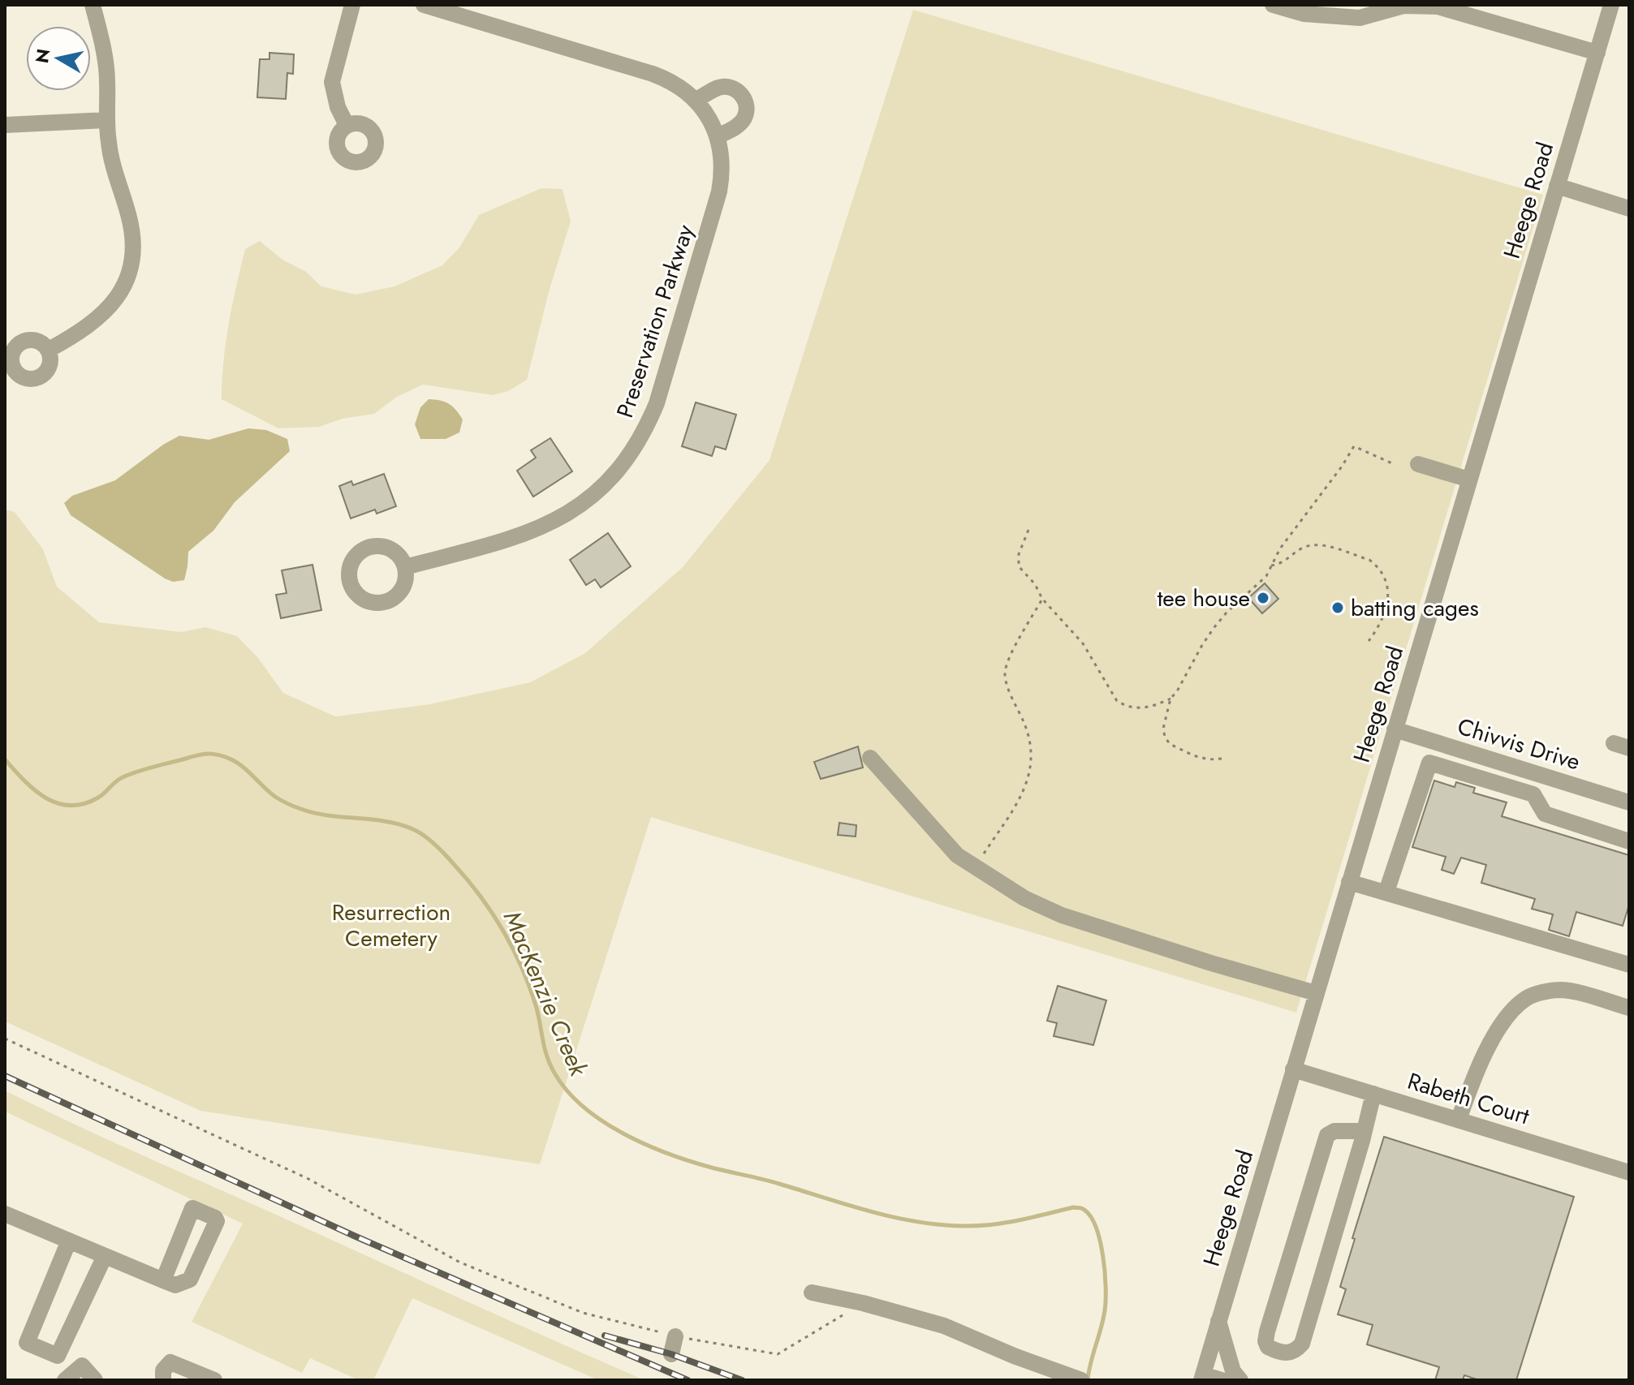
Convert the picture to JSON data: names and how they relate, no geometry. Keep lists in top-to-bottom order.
{
  "streets": {
    "street": [
      "Heege Road",
      "Preservation Parkway",
      "Chivvis Drive",
      "Rabeth Court"
    ]
  },
  "crossings": [
    ["Heege Road", "Chivvis Drive"],
    ["Heege Road", "Rabeth Court"]
  ],
  "water": ["MacKenzie Creek"],
  "parks": ["Resurrection Cemetery"],
  "places": ["tee house", "batting cages"],
  "north": "left"
}
